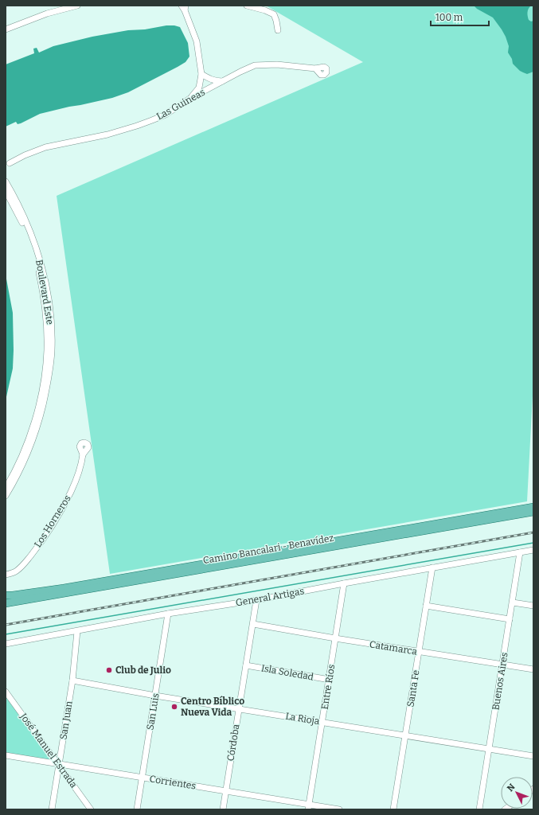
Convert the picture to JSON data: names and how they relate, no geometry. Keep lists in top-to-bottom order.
{
  "streets": {
    "main road": ["Camino Bancalari - Benavídez"],
    "street": [
      "Las Guineas",
      "Boulevard Este",
      "Los Horneros",
      "General Artigas",
      "Catamarca",
      "Isla Soledad",
      "Buenos Aires",
      "Entre Ríos",
      "Santa Fe",
      "San Luis",
      "La Rioja",
      "San Juan",
      "Córdoba",
      "José Manuel Estrada",
      "Corrientes"
    ]
  },
  "crossings": [
    ["General Artigas", "Buenos Aires"],
    ["General Artigas", "Entre Ríos"],
    ["General Artigas", "Santa Fe"],
    ["General Artigas", "San Luis"],
    ["General Artigas", "San Juan"],
    ["General Artigas", "Córdoba"],
    ["Catamarca", "Buenos Aires"],
    ["Catamarca", "Entre Ríos"],
    ["Catamarca", "Santa Fe"],
    ["Catamarca", "Córdoba"],
    ["Isla Soledad", "Entre Ríos"],
    ["Isla Soledad", "Córdoba"],
    ["Buenos Aires", "La Rioja"],
    ["Entre Ríos", "La Rioja"],
    ["Entre Ríos", "Corrientes"],
    ["Santa Fe", "La Rioja"],
    ["San Luis", "La Rioja"],
    ["San Luis", "Corrientes"],
    ["La Rioja", "San Juan"],
    ["La Rioja", "Córdoba"],
    ["San Juan", "José Manuel Estrada"],
    ["San Juan", "Corrientes"],
    ["Córdoba", "Corrientes"],
    ["José Manuel Estrada", "Corrientes"]
  ],
  "places": ["Club de Julio", "Centro Bíblico Nueva Vida"],
  "scale_bar": "100 m",
  "north": "top left"
}
